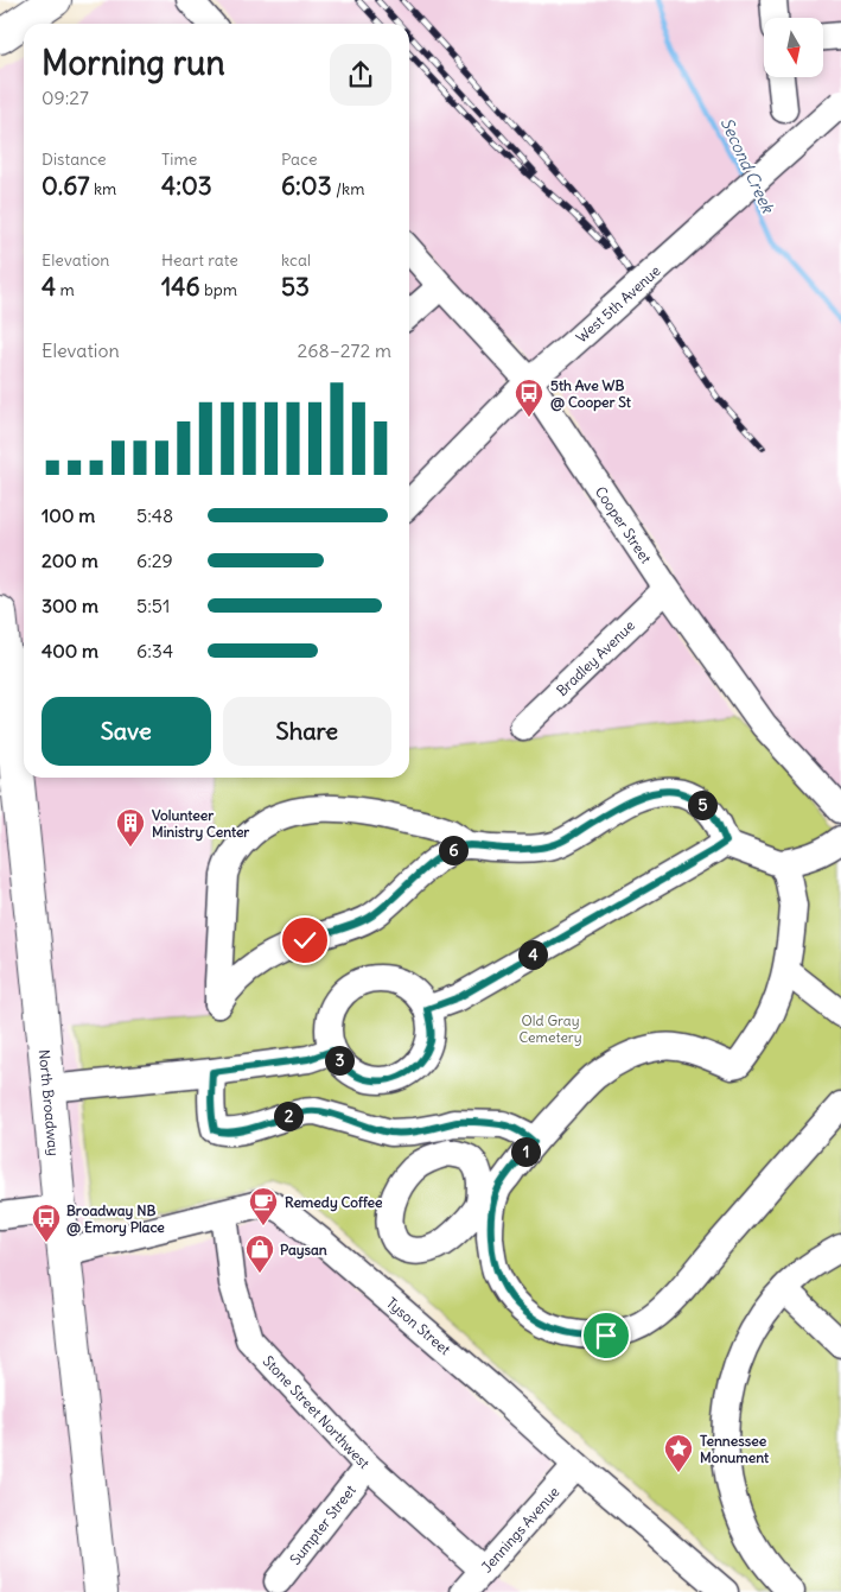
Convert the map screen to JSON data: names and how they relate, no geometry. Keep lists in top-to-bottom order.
{
  "streets": {
    "main road": ["North Broadway"],
    "street": [
      "West 5th Avenue",
      "Cooper Street",
      "Bradley Avenue",
      "Tyson Street",
      "Stone Street Northwest",
      "Sumpter Street",
      "Jennings Avenue"
    ]
  },
  "crossings": [
    ["West 5th Avenue", "Cooper Street"],
    ["Cooper Street", "Bradley Avenue"],
    ["North Broadway", "Tyson Street"],
    ["Tyson Street", "Stone Street Northwest"],
    ["Tyson Street", "Jennings Avenue"],
    ["Stone Street Northwest", "Sumpter Street"],
    ["Stone Street Northwest", "Jennings Avenue"]
  ],
  "water": ["Second Creek"],
  "parks": ["Old Gray Cemetery"],
  "places": {
    "bus stop": ["5th Ave WB @ Cooper St", "Broadway NB @ Emory Place"],
    "building": ["Volunteer Ministry Center"],
    "cafe": ["Remedy Coffee"],
    "shop": ["Paysan"],
    "place": ["Tennessee Monument"]
  },
  "north": "bottom",
  "page": {
    "heading": ["Morning run", "09:27"],
    "stats": [
      ["Distance", "0.67 km"],
      ["Time", "4:03"],
      ["Pace", "6:03 /km"],
      ["Elevation", "4 m"],
      ["Heart rate", "146 bpm"],
      ["kcal", "53"]
    ],
    "chart": ["Elevation", "268–272 m"],
    "list": [
      {
        "name": "100 m",
        "note": "5:48"
      },
      {
        "name": "200 m",
        "note": "6:29"
      },
      {
        "name": "300 m",
        "note": "5:51"
      },
      {
        "name": "400 m",
        "note": "6:34"
      }
    ],
    "buttons": ["Save", "Share"],
    "pins": [
      "5",
      "6",
      "4",
      "3",
      "2",
      "1"
    ]
  }
}
